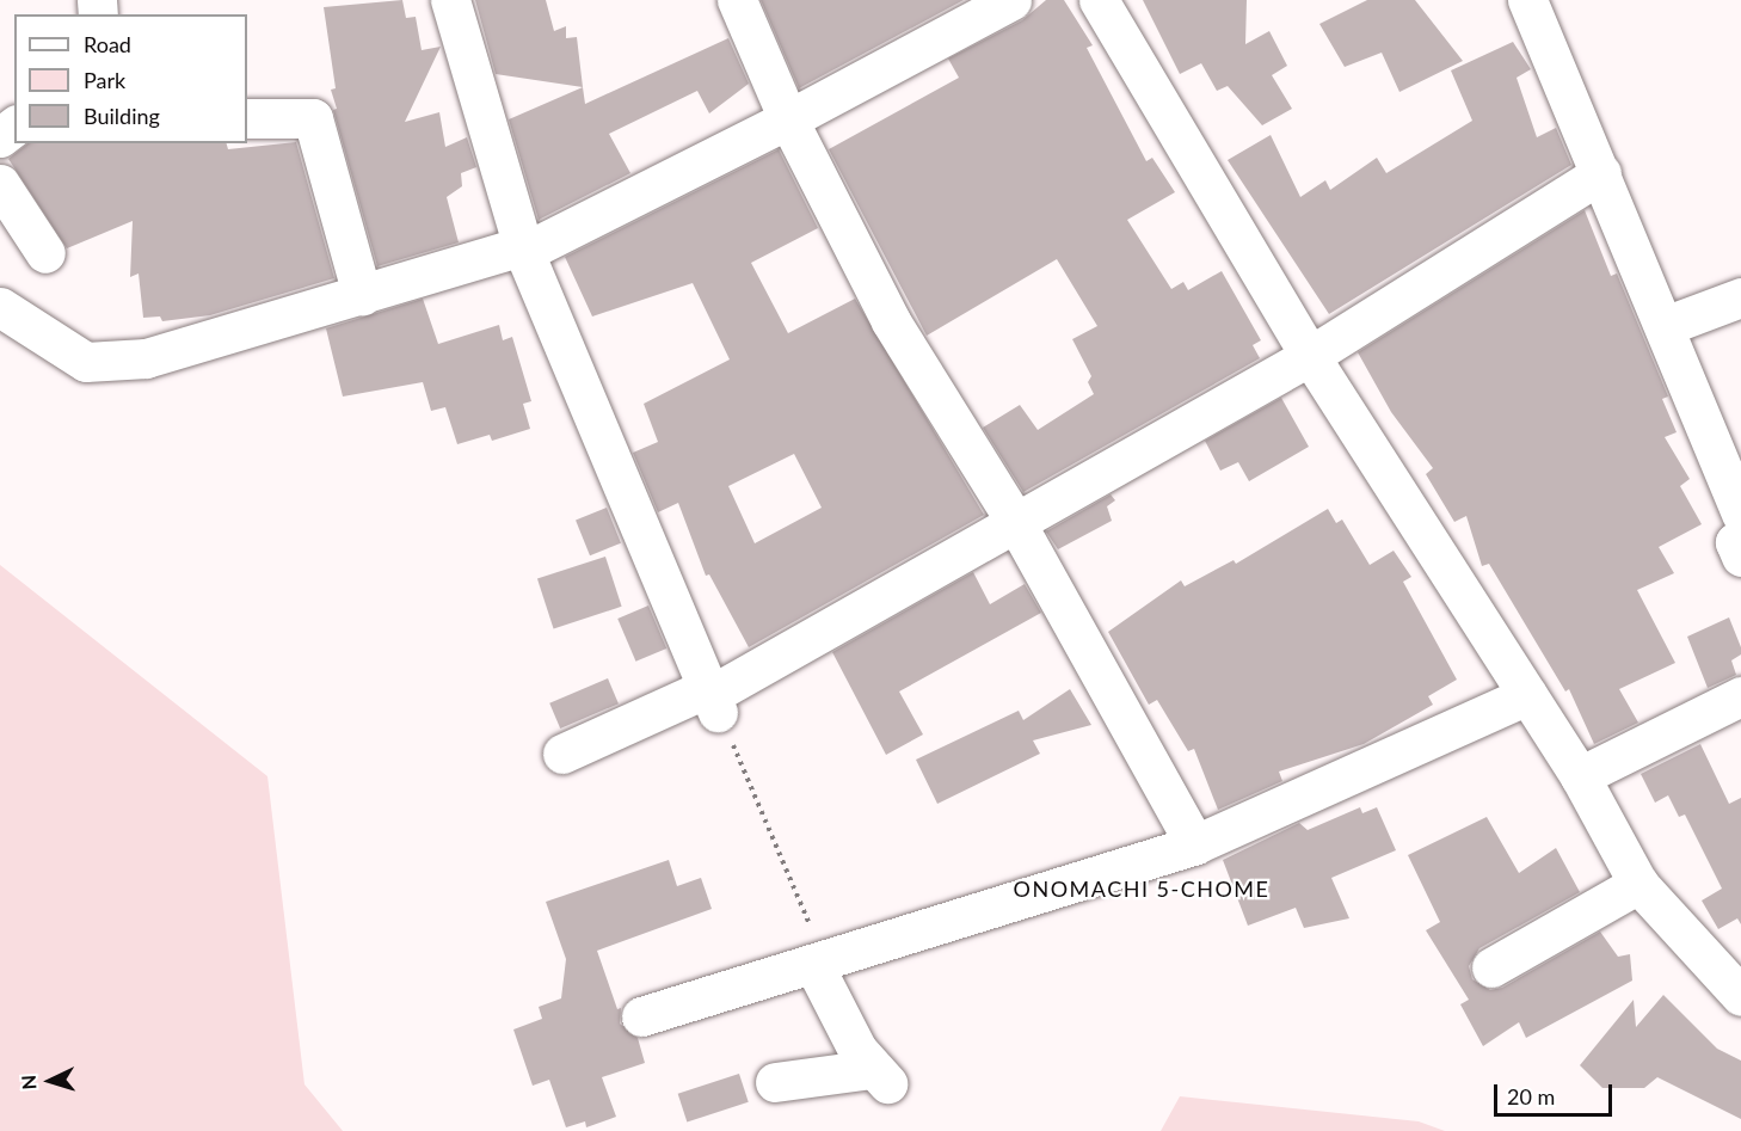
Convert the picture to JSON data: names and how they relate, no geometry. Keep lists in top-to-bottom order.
{
  "districts": ["ONOMACHI 5-CHOME"],
  "legend": ["Road", "Park", "Building"],
  "scale_bar": "20 m",
  "north": "left"
}
